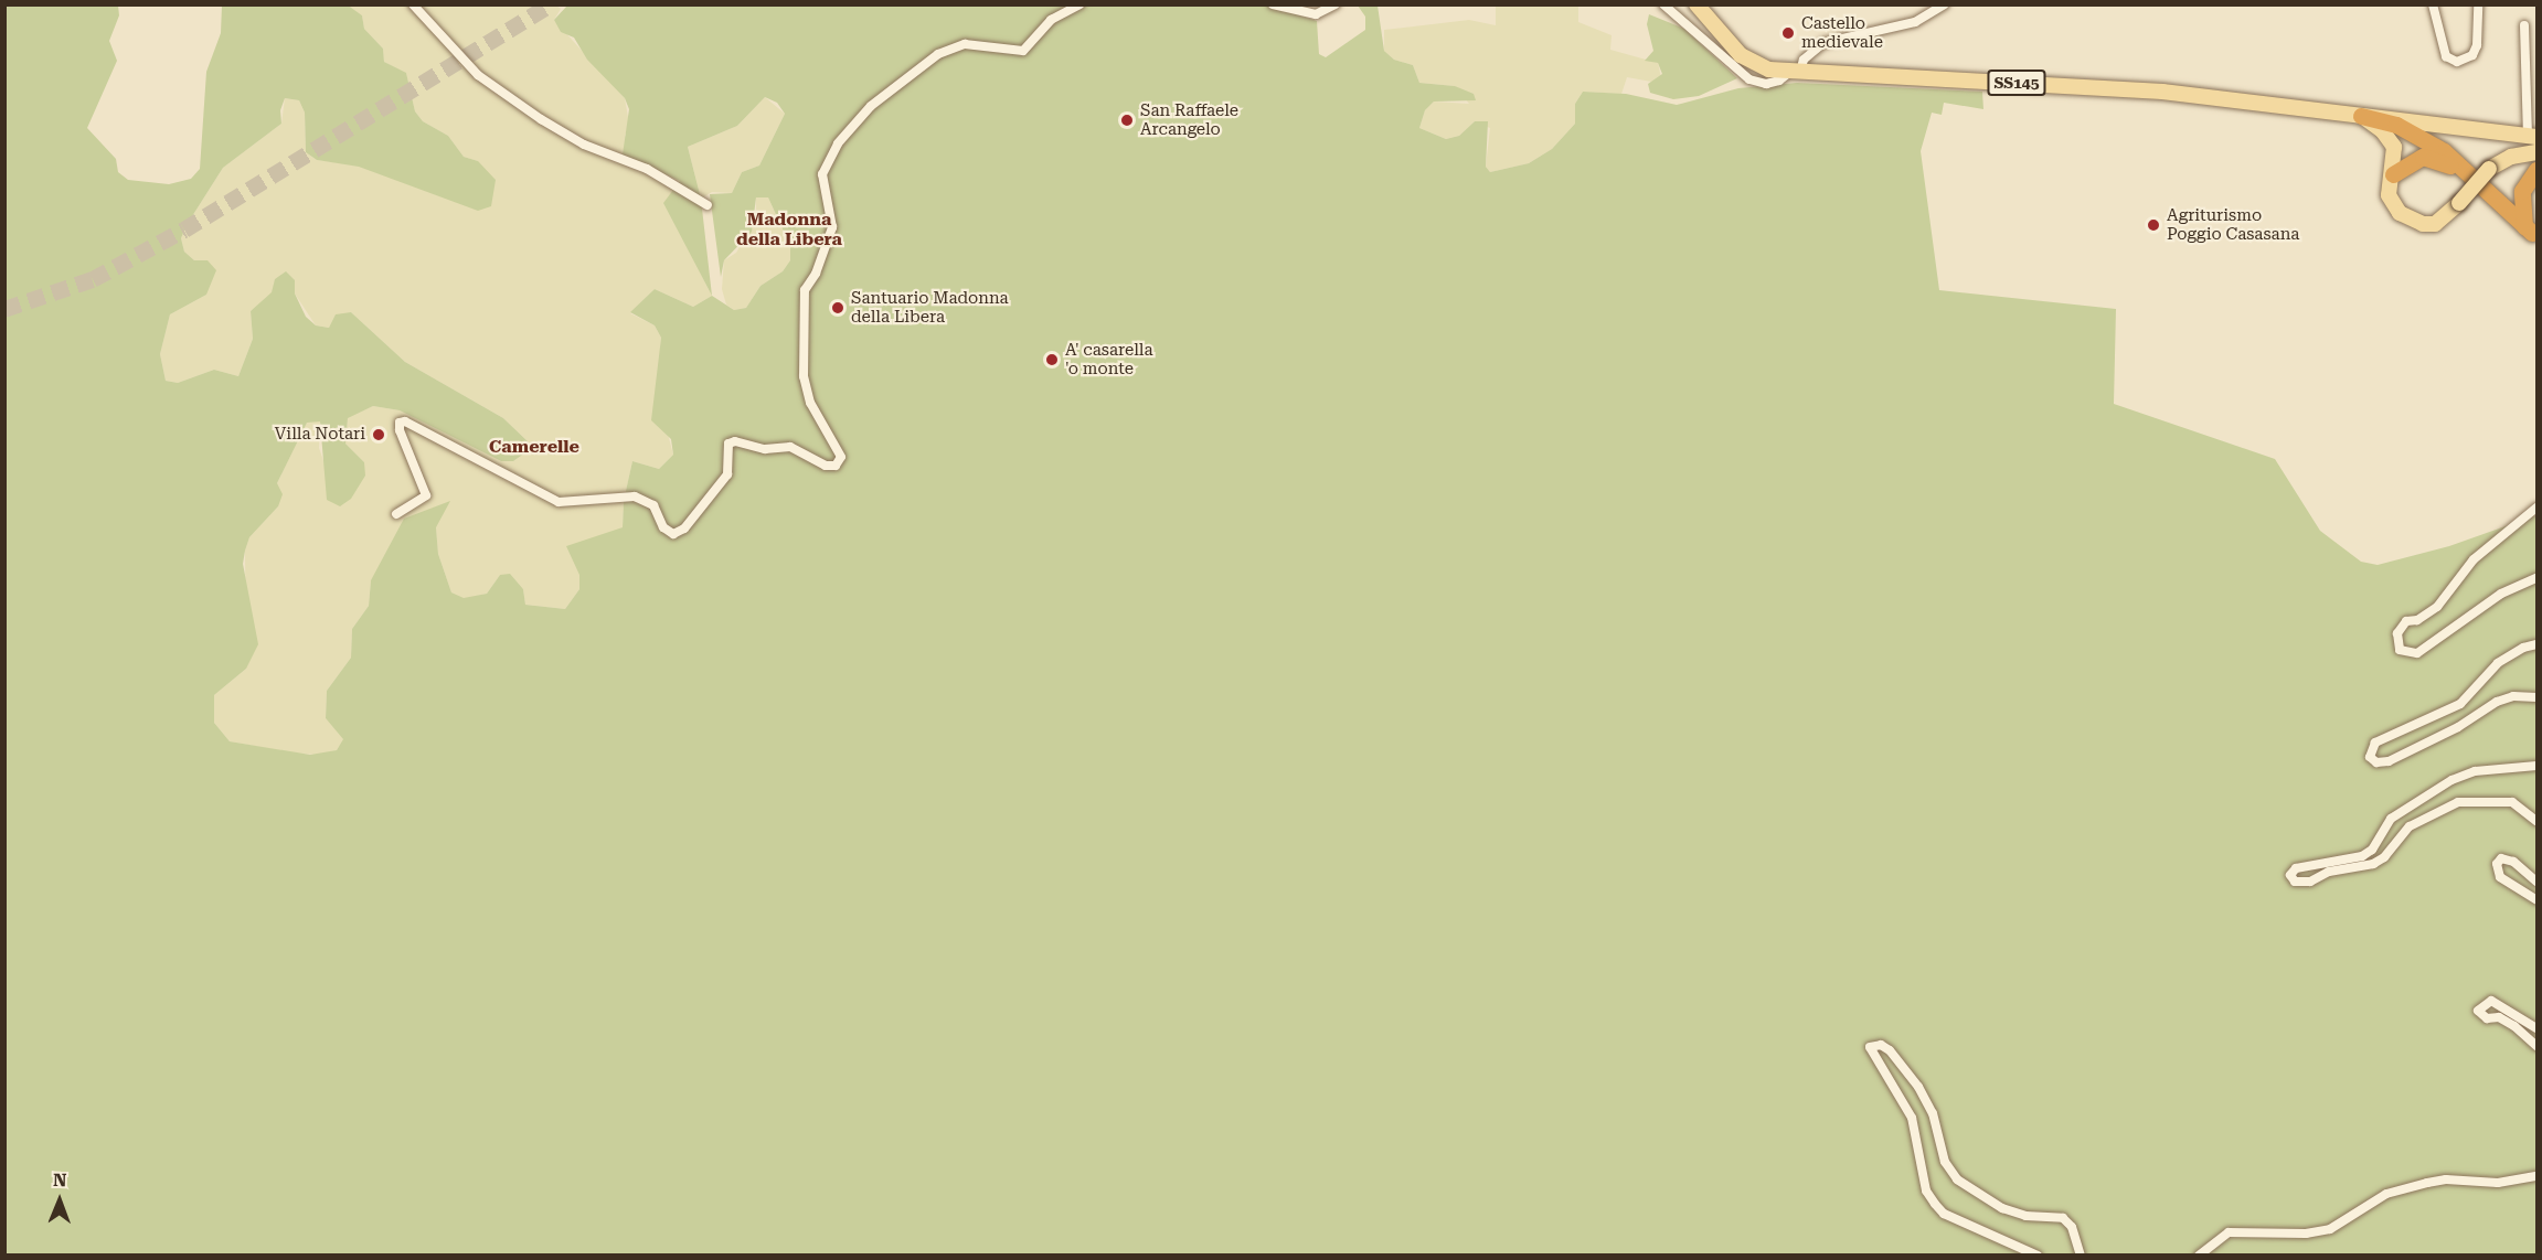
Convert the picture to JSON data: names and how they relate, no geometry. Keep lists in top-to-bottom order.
{
  "streets": {
    "highway": ["SS145"]
  },
  "districts": ["Madonna della Libera", "Camerelle"],
  "places": [
    "Castello medievale",
    "San Raffaele Arcangelo",
    "Agriturismo Poggio Casasana",
    "Santuario Madonna della Libera",
    "A' casarella 'o monte",
    "Villa Notari"
  ],
  "north": "top"
}
